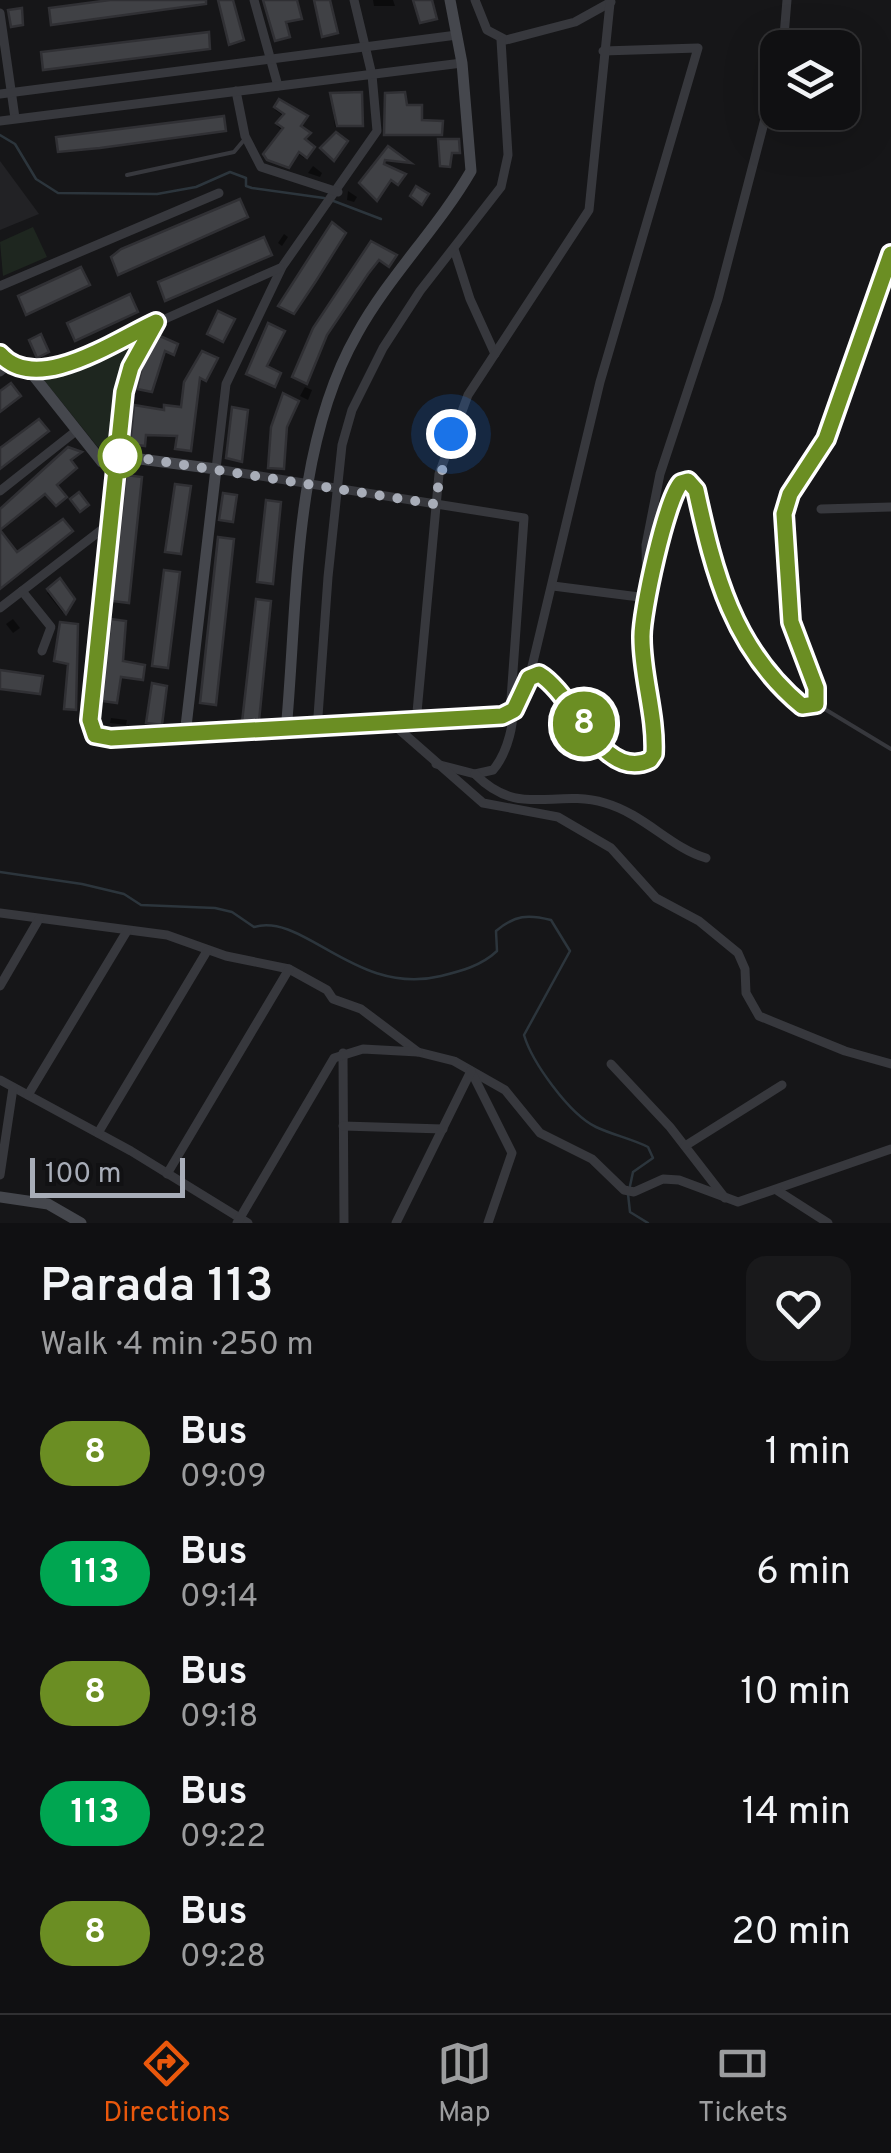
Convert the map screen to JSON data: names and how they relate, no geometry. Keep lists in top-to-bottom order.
{
  "lines": ["bus line 8"],
  "scale_bar": "100 m",
  "page": {
    "on_map": "8",
    "scale": "100 m",
    "heading": ["Parada 113", "Walk · 4 min · 250 m"],
    "list": [
      {
        "mark": "8",
        "name": "Bus",
        "note": "09:09",
        "value": "1 min"
      },
      {
        "mark": "113",
        "name": "Bus",
        "note": "09:14",
        "value": "6 min"
      },
      {
        "mark": "8",
        "name": "Bus",
        "note": "09:18",
        "value": "10 min"
      },
      {
        "mark": "113",
        "name": "Bus",
        "note": "09:22",
        "value": "14 min"
      },
      {
        "mark": "8",
        "name": "Bus",
        "note": "09:28",
        "value": "20 min"
      }
    ],
    "tabs": ["Directions", "Map", "Tickets"]
  }
}
